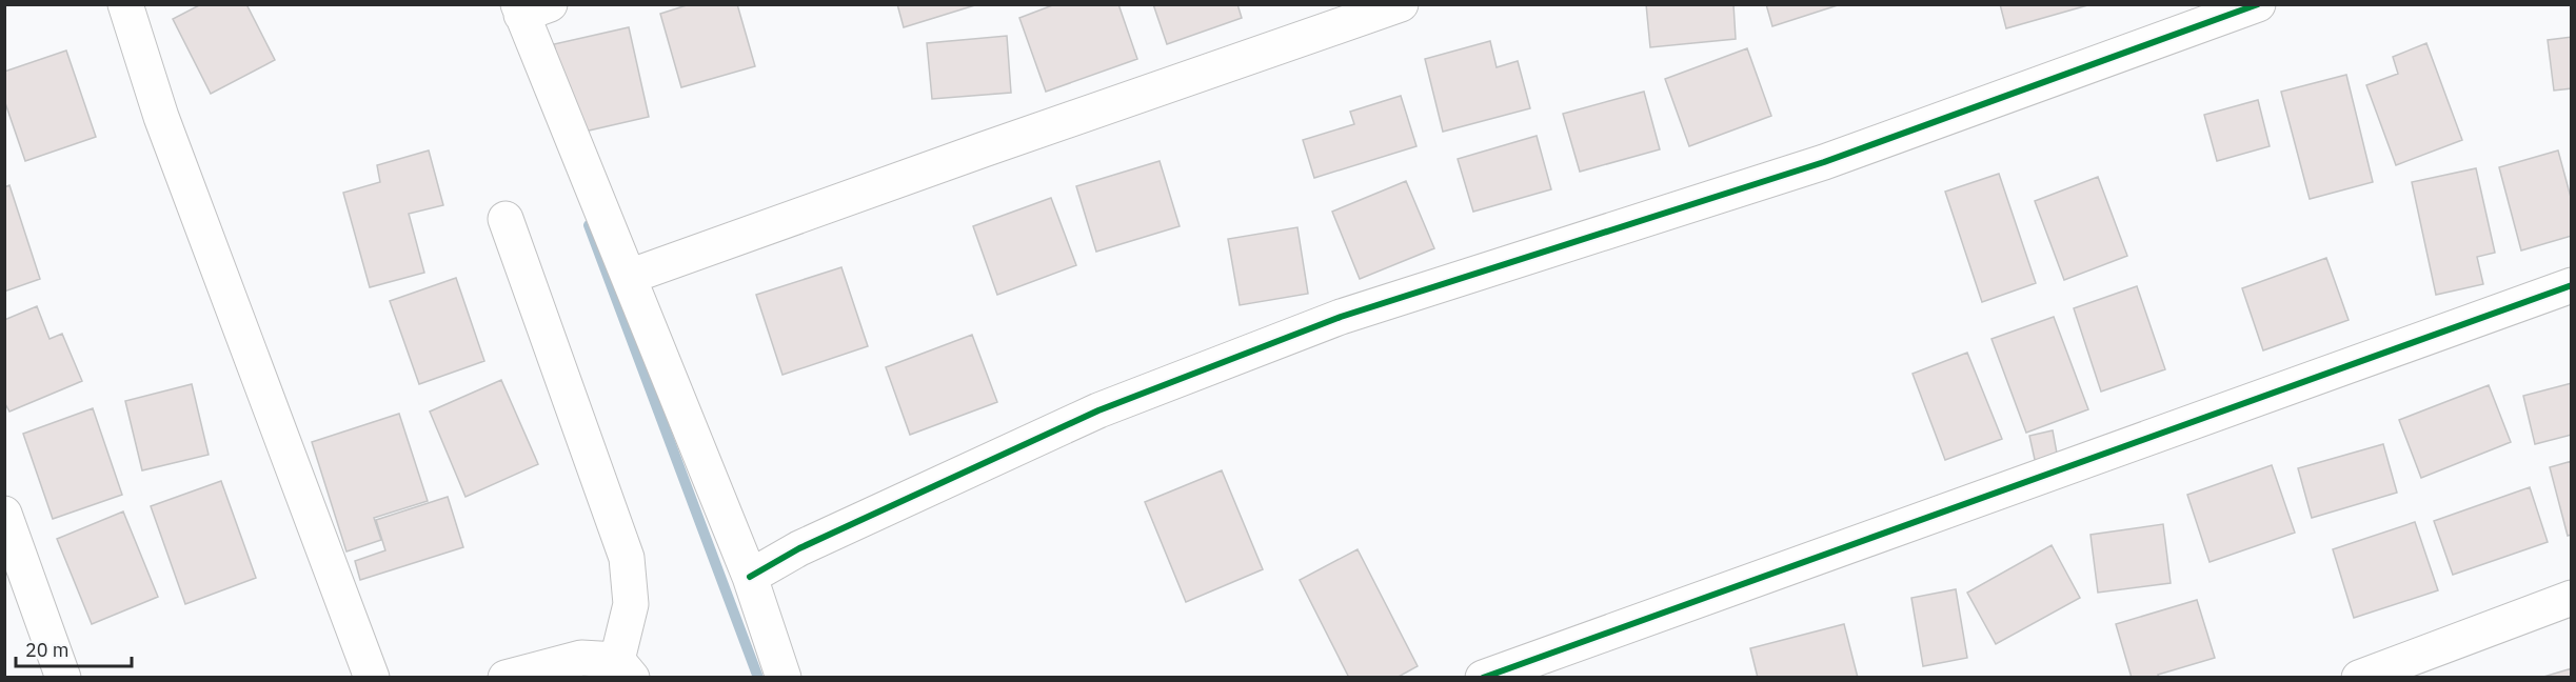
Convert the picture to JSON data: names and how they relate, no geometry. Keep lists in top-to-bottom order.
{
  "scale_bar": "20 m"
}
